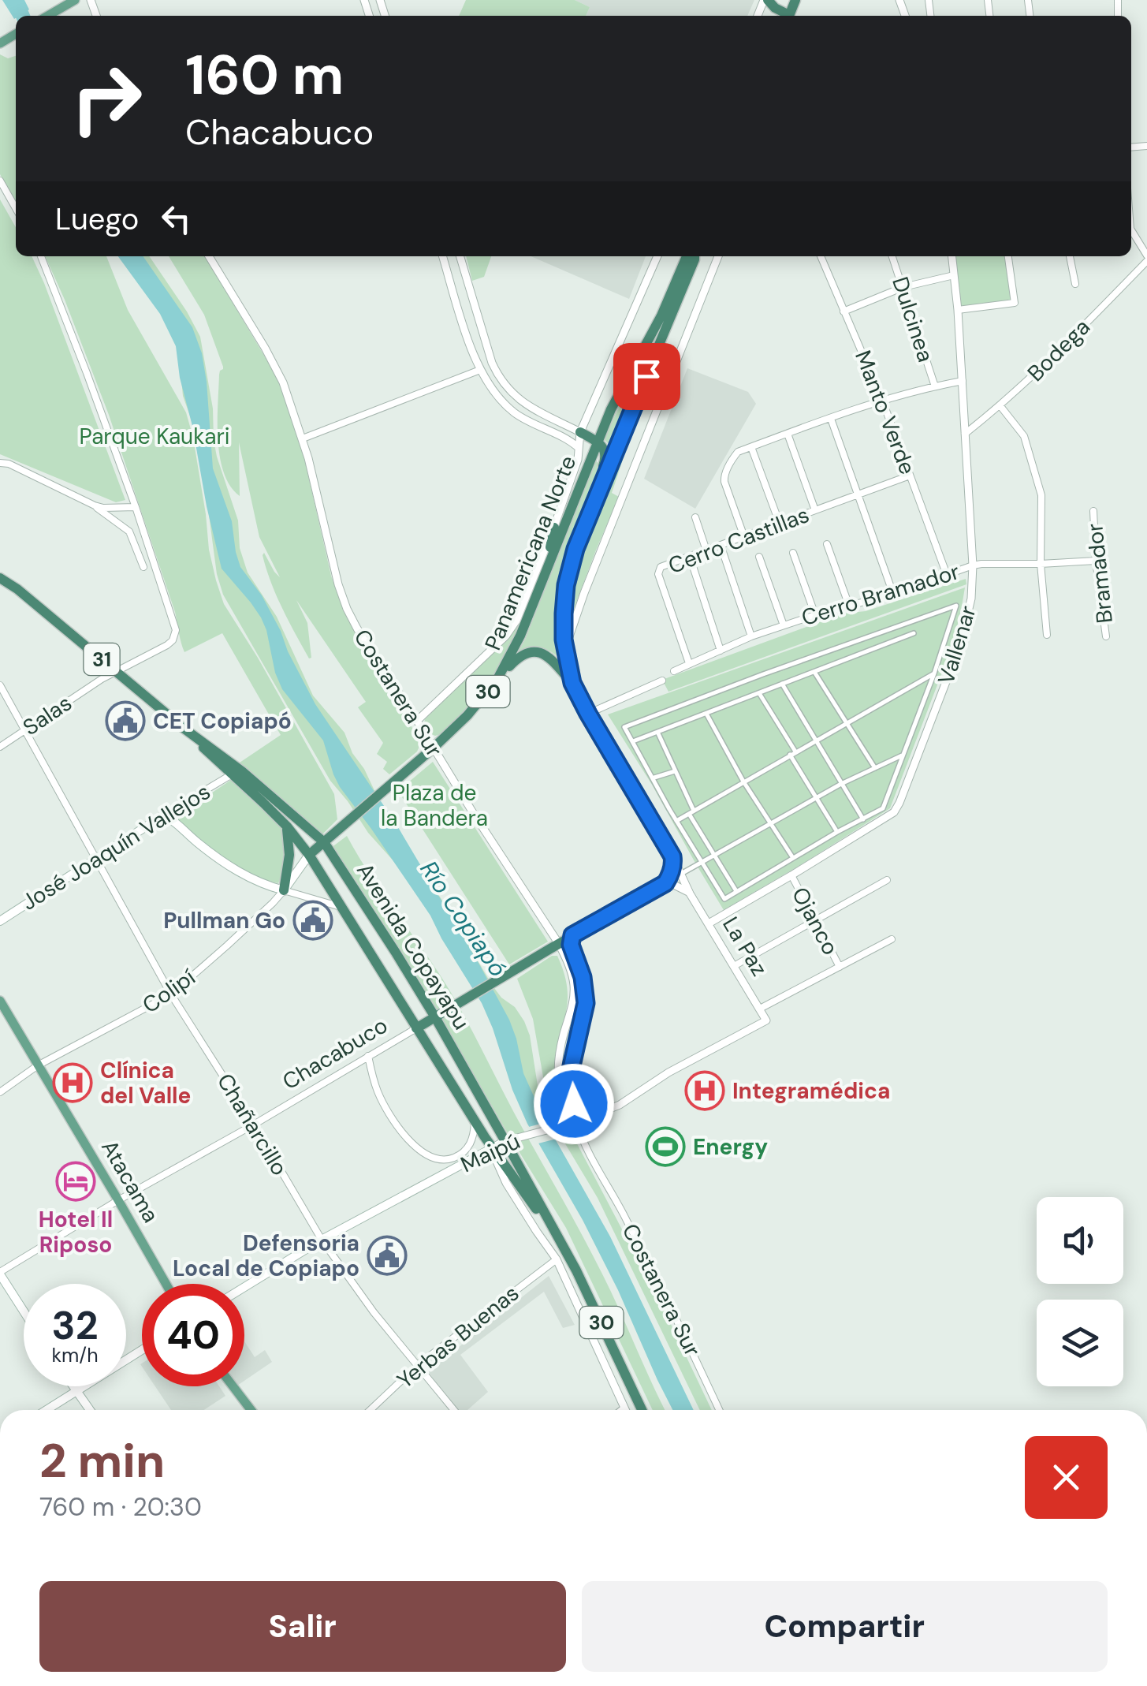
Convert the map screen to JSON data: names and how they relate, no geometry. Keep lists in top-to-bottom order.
{
  "streets": {
    "highway": [
      "Panamericana Norte",
      "31",
      "30",
      "Avenida Copayapu",
      "La Paz",
      "Chacabuco"
    ],
    "main road": [
      "José Joaquín Vallejos",
      "Colipí",
      "Maipú",
      "Atacama"
    ],
    "street": [
      "Dulcinea",
      "Bodega",
      "Manto Verde",
      "Cerro Castillas",
      "Bramador",
      "Cerro Bramador",
      "Vallenar",
      "Costanera Sur",
      "Salas",
      "Ojanco",
      "Chañarcillo",
      "Yerbas Buenas"
    ]
  },
  "crossings": [
    ["Bodega", "Vallenar"],
    ["Manto Verde", "Cerro Castillas"],
    ["Manto Verde", "Cerro Bramador"],
    ["Cerro Castillas", "Cerro Bramador"],
    ["Panamericana Norte", "Costanera Sur"],
    ["Panamericana Norte", "Avenida Copayapu"],
    ["Panamericana Norte", "La Paz"],
    ["Panamericana Norte", "Colipí"],
    ["Bramador", "Cerro Bramador"],
    ["Cerro Bramador", "Vallenar"],
    ["Vallenar", "Ojanco"],
    ["Vallenar", "La Paz"],
    ["Costanera Sur", "Chacabuco"],
    ["Costanera Sur", "Maipú"],
    ["Salas", "Avenida Copayapu"],
    ["Salas", "Chañarcillo"],
    ["José Joaquín Vallejos", "Avenida Copayapu"],
    ["José Joaquín Vallejos", "Chañarcillo"],
    ["Avenida Copayapu", "Colipí"],
    ["Avenida Copayapu", "Chacabuco"],
    ["Avenida Copayapu", "Maipú"],
    ["La Paz", "Maipú"],
    ["Colipí", "Chañarcillo"],
    ["Colipí", "Atacama"],
    ["Chacabuco", "Chañarcillo"],
    ["Chacabuco", "Atacama"],
    ["Chañarcillo", "Maipú"],
    ["Chañarcillo", "Yerbas Buenas"]
  ],
  "water": ["Río Copiapó"],
  "parks": ["Parque Kaukari", "Plaza de la Bandera"],
  "places": {
    "public building": ["CET Copiapó", "Pullman Go", "Defensoria Local de Copiapo"],
    "hospital": ["Clínica del Valle", "Integramédica"],
    "sports": ["Energy"],
    "hotel": ["Hotel Il Riposo"]
  },
  "page": {
    "turn": ["160 m", "Chacabuco"],
    "then": "Luego",
    "speed": "32 km/h",
    "limit": "40",
    "heading": ["2 min", "760 m · 20:30"],
    "buttons": ["Salir", "Compartir"]
  }
}
